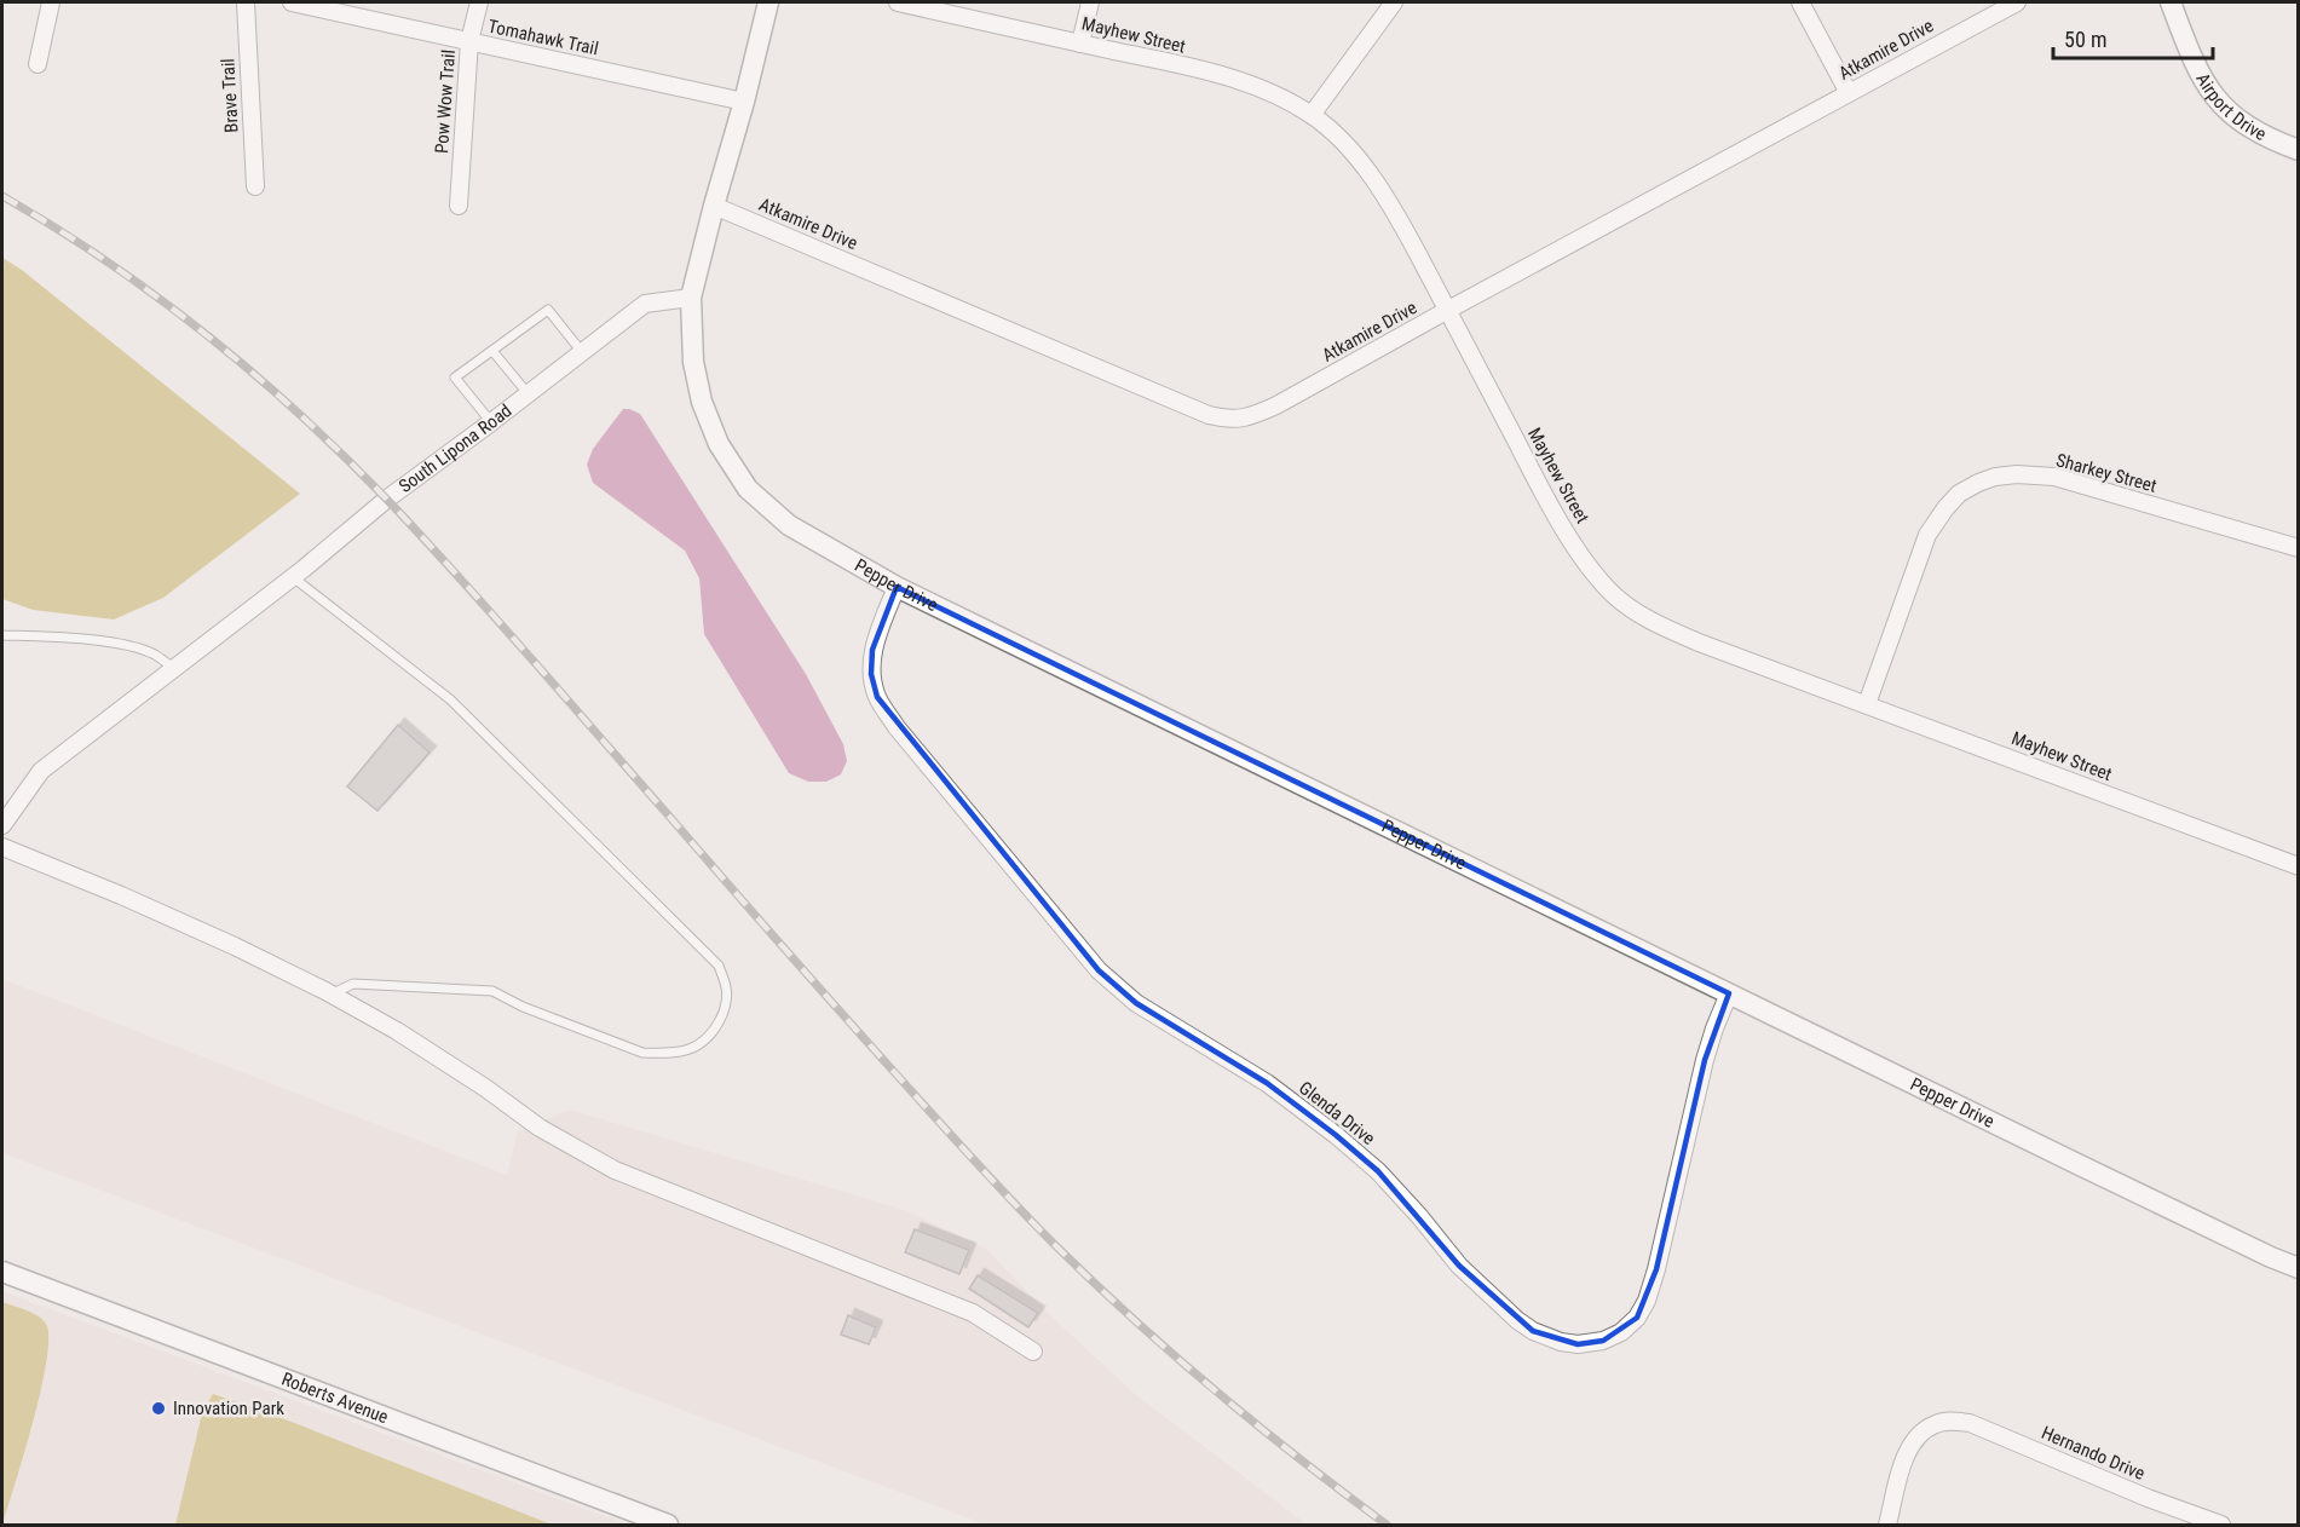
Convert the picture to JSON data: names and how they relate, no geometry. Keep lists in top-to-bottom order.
{
  "streets": {
    "street": [
      "Mayhew Street",
      "Tomahawk Trail",
      "Atkamire Drive",
      "Brave Trail",
      "Pow Wow Trail",
      "Airport Drive",
      "South Lipona Road",
      "Sharkey Street",
      "Pepper Drive",
      "Glenda Drive",
      "Roberts Avenue",
      "Hernando Drive"
    ]
  },
  "crossings": [
    ["Mayhew Street", "Atkamire Drive"],
    ["Mayhew Street", "Sharkey Street"],
    ["Tomahawk Trail", "Pow Wow Trail"],
    ["South Lipona Road", "Pepper Drive"],
    ["Pepper Drive", "Glenda Drive"]
  ],
  "places": ["Innovation Park"],
  "scale_bar": "50 m"
}
